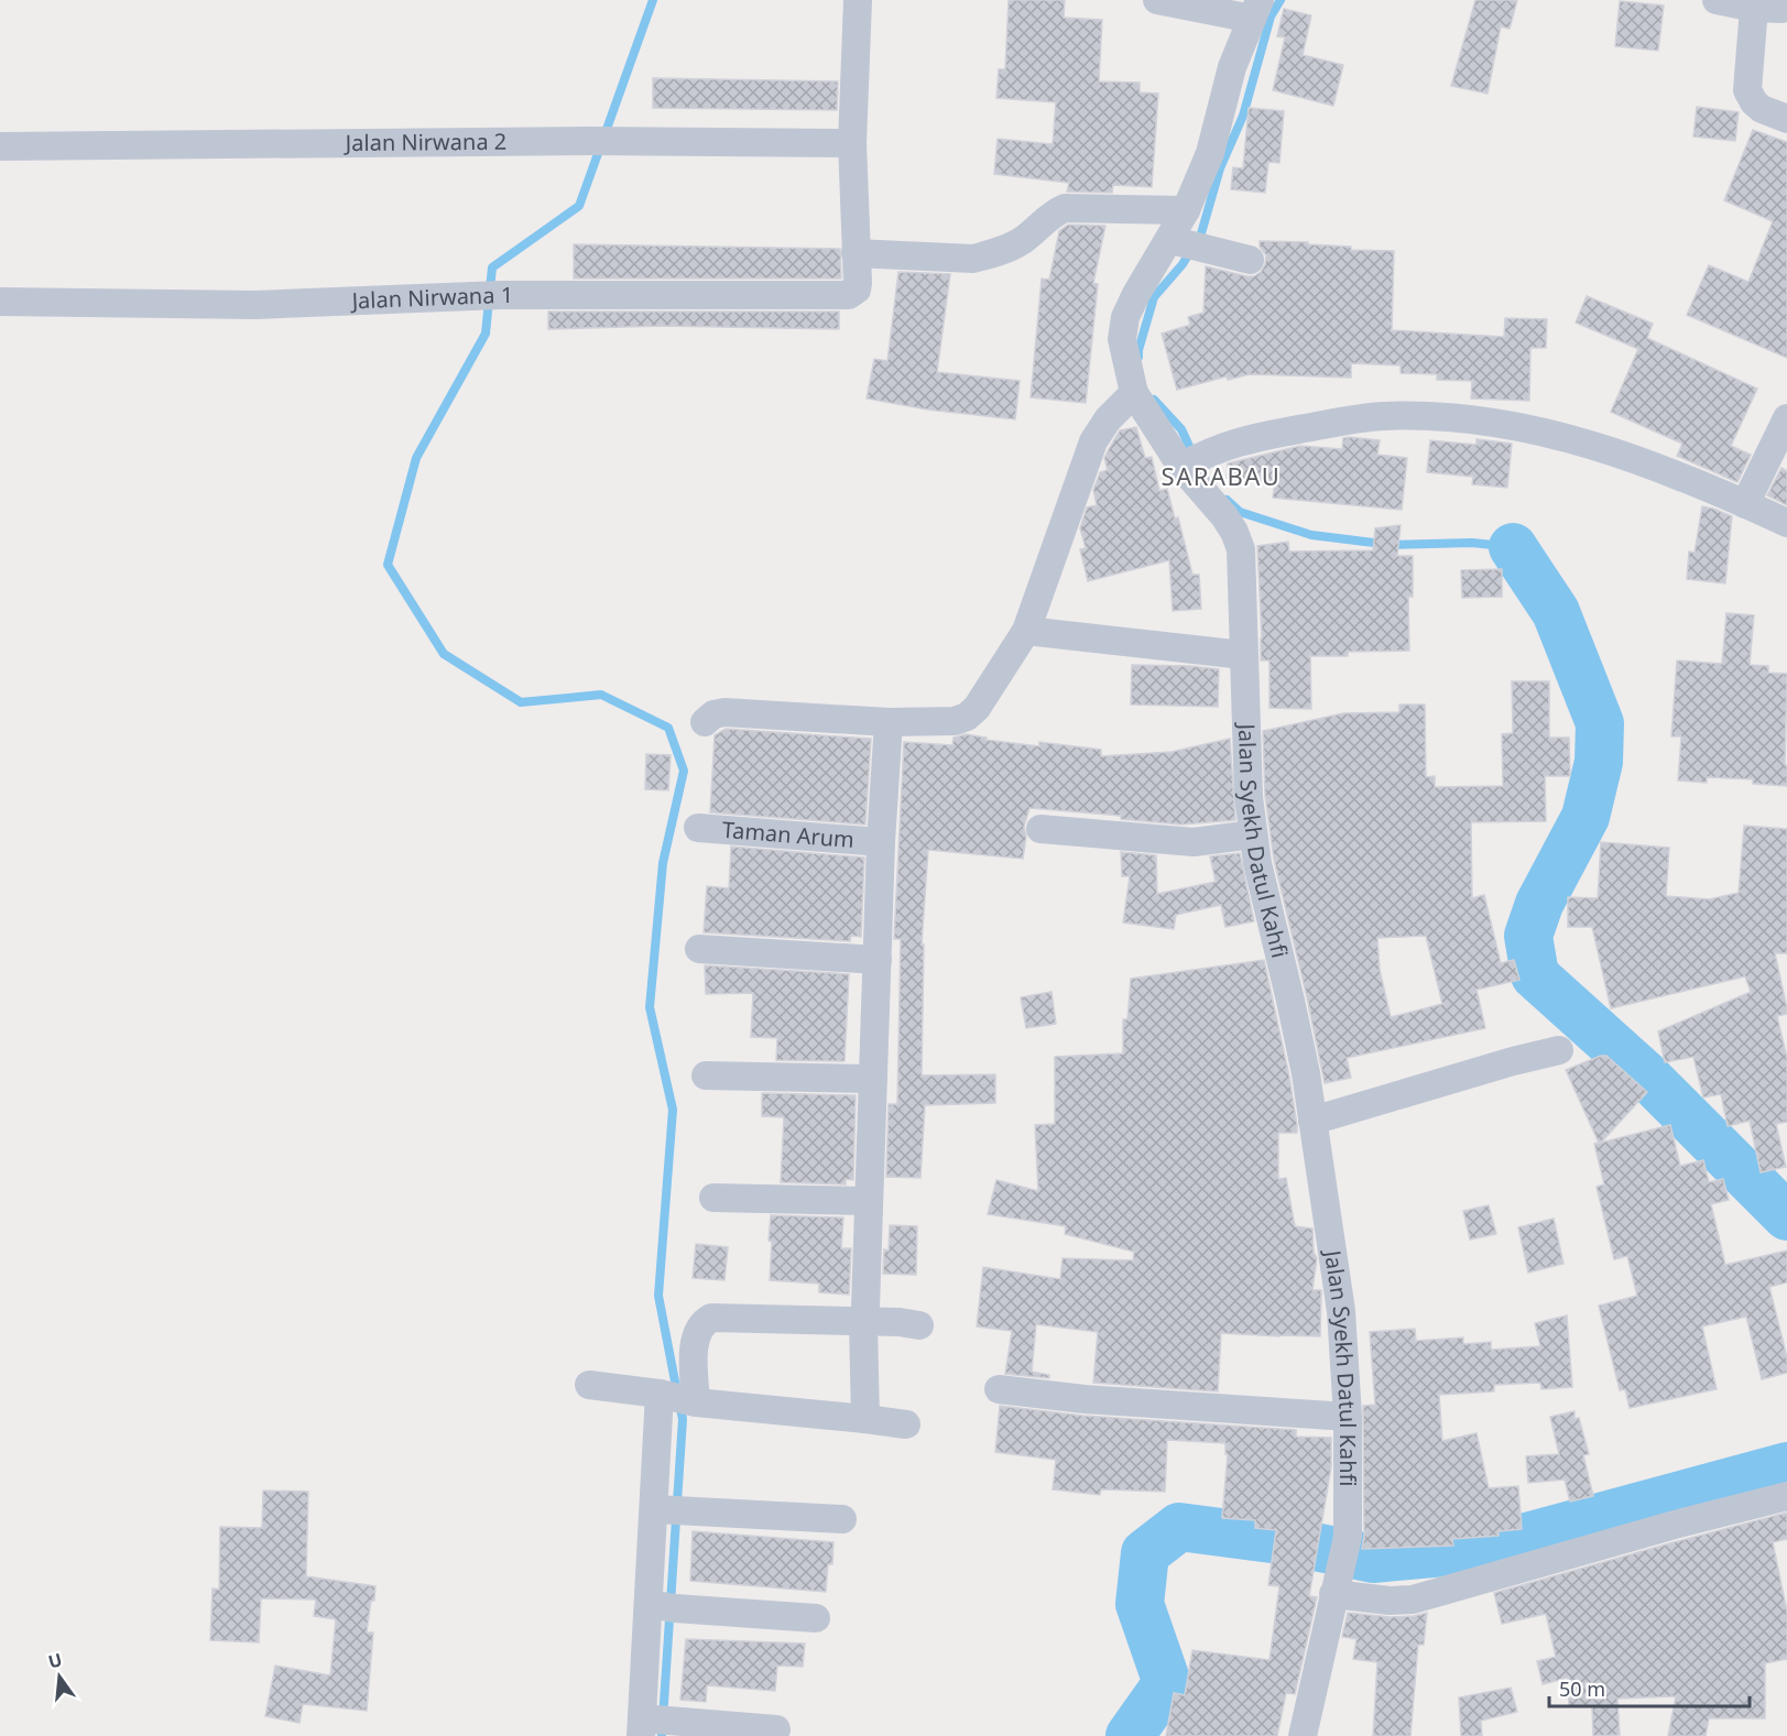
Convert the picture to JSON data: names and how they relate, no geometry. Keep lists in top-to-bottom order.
{
  "streets": {
    "street": [
      "Jalan Nirwana 2",
      "Jalan Nirwana 1",
      "Taman Arum",
      "Jalan Syekh Datul Kahfi"
    ]
  },
  "districts": ["SARABAU"],
  "scale_bar": "50 m",
  "north": "top"
}
